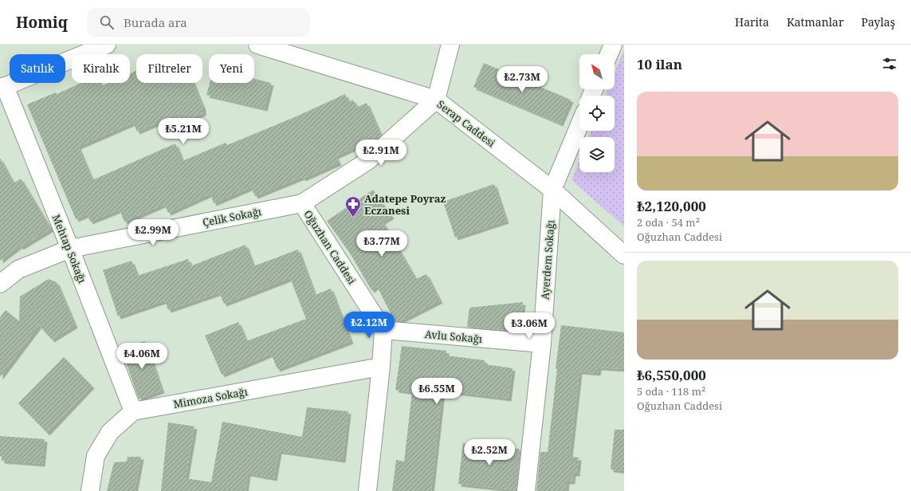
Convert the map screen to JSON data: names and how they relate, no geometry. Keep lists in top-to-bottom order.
{
  "streets": {
    "street": [
      "Serap Caddesi",
      "Çelik Sokağı",
      "Oğuzhan Caddesi",
      "Mehtap Sokağı",
      "Ayerdem Sokağı",
      "Avlu Sokağı",
      "Mimoza Sokağı"
    ]
  },
  "crossings": [
    ["Serap Caddesi", "Oğuzhan Caddesi"],
    ["Serap Caddesi", "Ayerdem Sokağı"],
    ["Çelik Sokağı", "Oğuzhan Caddesi"],
    ["Çelik Sokağı", "Mehtap Sokağı"],
    ["Oğuzhan Caddesi", "Avlu Sokağı"],
    ["Mehtap Sokağı", "Mimoza Sokağı"],
    ["Ayerdem Sokağı", "Avlu Sokağı"]
  ],
  "places": {
    "pharmacy": ["Adatepe Poyraz Eczanesi"]
  },
  "north": "top left",
  "page": {
    "header": "Homiq",
    "search": "Burada ara",
    "nav": ["Harita", "Katmanlar", "Paylaş"],
    "heading": "10 ilan",
    "chip": [
      "Satılık",
      "Kiralık",
      "Filtreler",
      "Yeni"
    ],
    "price": [
      "₺2.73M",
      "₺5.21M",
      "₺2.91M",
      "₺2.99M",
      "₺3.77M",
      "₺2.12M",
      "₺3.06M",
      "₺4.06M",
      "₺6.55M",
      "₺2.52M"
    ],
    "list": [
      {
        "name": "₺2,120,000",
        "note": "2 oda · 54 m² · Oğuzhan Caddesi"
      },
      {
        "name": "₺6,550,000",
        "note": "5 oda · 118 m² · Oğuzhan Caddesi"
      }
    ]
  }
}
